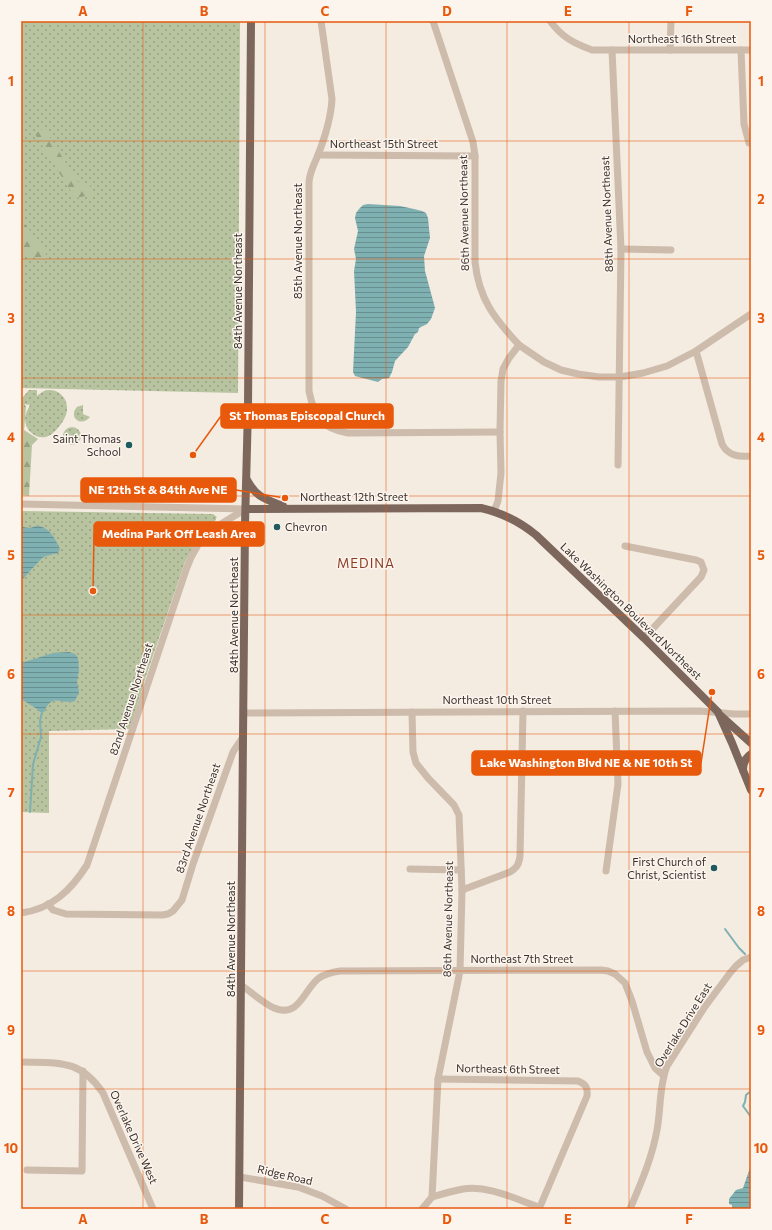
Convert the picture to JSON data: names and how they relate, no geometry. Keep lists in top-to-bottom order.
{
  "streets": {
    "main road": ["84th Avenue Northeast", "Northeast 12th Street", "Lake Washington Boulevard Northeast"],
    "street": [
      "Northeast 16th Street",
      "Northeast 15th Street",
      "86th Avenue Northeast",
      "88th Avenue Northeast",
      "85th Avenue Northeast",
      "82nd Avenue Northeast",
      "Northeast 10th Street",
      "83rd Avenue Northeast",
      "Northeast 7th Street",
      "Overlake Drive East",
      "Northeast 6th Street",
      "Overlake Drive West",
      "Ridge Road"
    ]
  },
  "crossings": [
    ["Northeast 16th Street", "88th Avenue Northeast"],
    ["Northeast 15th Street", "86th Avenue Northeast"],
    ["Northeast 15th Street", "85th Avenue Northeast"],
    ["86th Avenue Northeast", "88th Avenue Northeast"],
    ["86th Avenue Northeast", "Northeast 10th Street"],
    ["86th Avenue Northeast", "Northeast 7th Street"],
    ["86th Avenue Northeast", "Northeast 6th Street"],
    ["84th Avenue Northeast", "Northeast 12th Street"],
    ["84th Avenue Northeast", "82nd Avenue Northeast"],
    ["84th Avenue Northeast", "Northeast 10th Street"],
    ["84th Avenue Northeast", "83rd Avenue Northeast"],
    ["84th Avenue Northeast", "Northeast 7th Street"],
    ["84th Avenue Northeast", "Ridge Road"],
    ["Northeast 12th Street", "Lake Washington Boulevard Northeast"],
    ["Northeast 12th Street", "82nd Avenue Northeast"],
    ["Lake Washington Boulevard Northeast", "Northeast 10th Street"],
    ["82nd Avenue Northeast", "83rd Avenue Northeast"],
    ["Northeast 7th Street", "Overlake Drive East"]
  ],
  "districts": ["MEDINA"],
  "places": [
    "Saint Thomas School",
    "St Thomas Episcopal Church",
    "NE 12th St & 84th Ave NE",
    "Chevron",
    "Medina Park Off Leash Area",
    "Lake Washington Blvd NE & NE 10th St",
    "First Church of Christ, Scientist"
  ],
  "grid": {
    "columns": [
      "A",
      "B",
      "C",
      "D",
      "E",
      "F"
    ],
    "rows": [
      "1",
      "2",
      "3",
      "4",
      "5",
      "6",
      "7",
      "8",
      "9",
      "10"
    ]
  }
}
